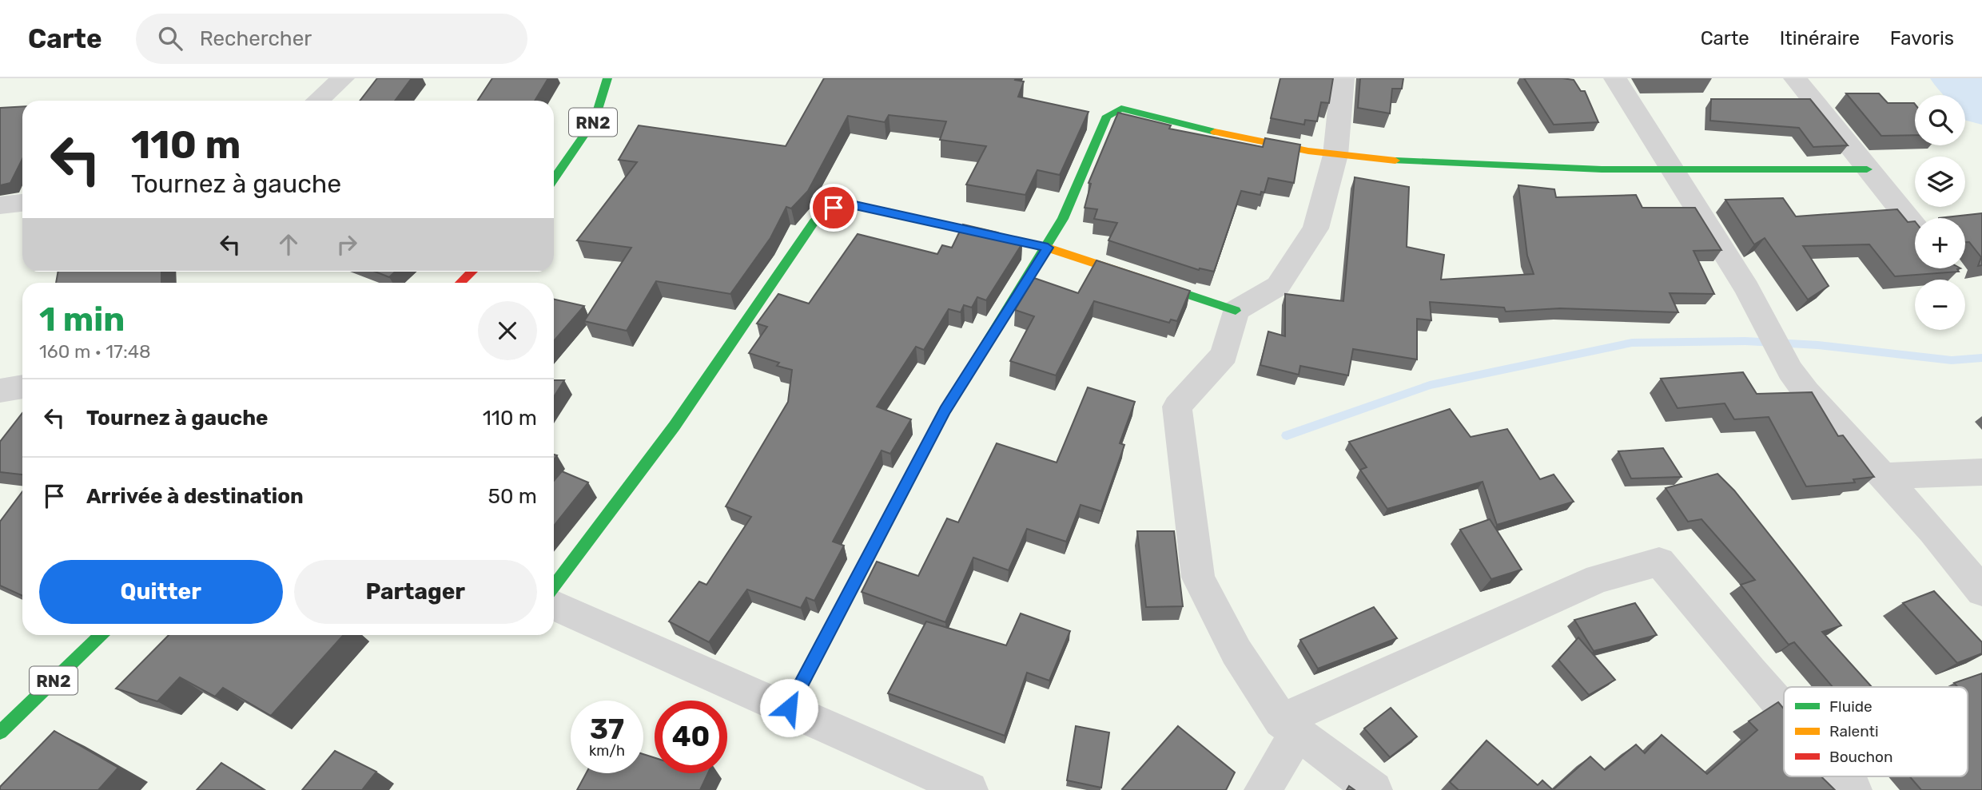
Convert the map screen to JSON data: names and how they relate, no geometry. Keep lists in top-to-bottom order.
{
  "streets": {
    "main road": ["RN2"]
  },
  "legend": ["Fluide", "Ralenti", "Bouchon"],
  "page": {
    "header": "Carte",
    "search": "Rechercher",
    "nav": ["Carte", "Itinéraire", "Favoris"],
    "map_buttons": ["+", "−"],
    "turn": ["110 m", "Tournez à gauche"],
    "heading": ["1 min", "160 m · 17:48"],
    "list": [
      {
        "name": "Tournez à gauche",
        "value": "110 m"
      },
      {
        "name": "Arrivée à destination",
        "value": "50 m"
      }
    ],
    "buttons": ["Quitter", "Partager"],
    "speed": "37 km/h",
    "limit": "40"
  }
}
